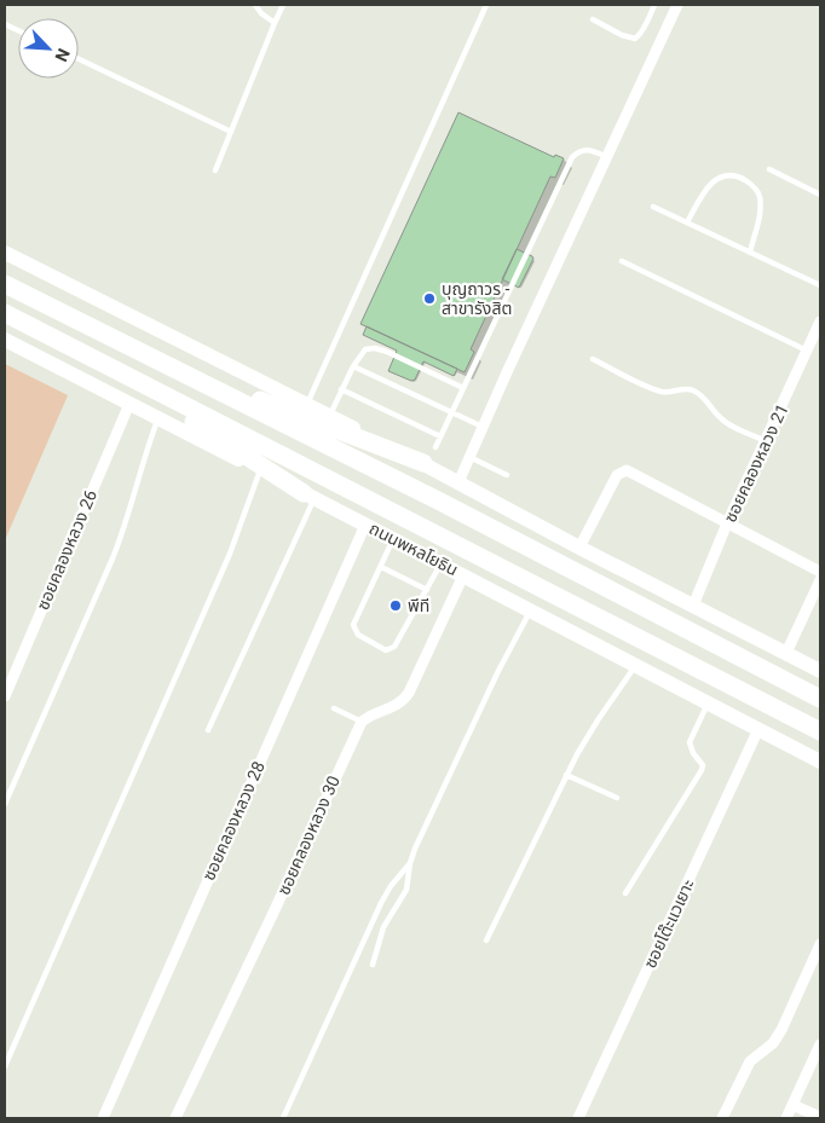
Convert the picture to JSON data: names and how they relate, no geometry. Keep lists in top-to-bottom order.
{
  "streets": {
    "highway": ["ถนนพหลโยธิน"],
    "street": [
      "ซอยคลองหลวง 21",
      "ซอยคลองหลวง 26",
      "ซอยคลองหลวง 28",
      "ซอยคลองหลวง 30",
      "ซอยโต๊ะแวเยาะ"
    ]
  },
  "crossings": [
    ["ถนนพหลโยธิน", "ซอยคลองหลวง 26"],
    ["ถนนพหลโยธิน", "ซอยคลองหลวง 28"],
    ["ถนนพหลโยธิน", "ซอยโต๊ะแวเยาะ"]
  ],
  "places": ["บุญถาวร - สาขารังสิต", "พีที"],
  "north": "bottom right"
}
